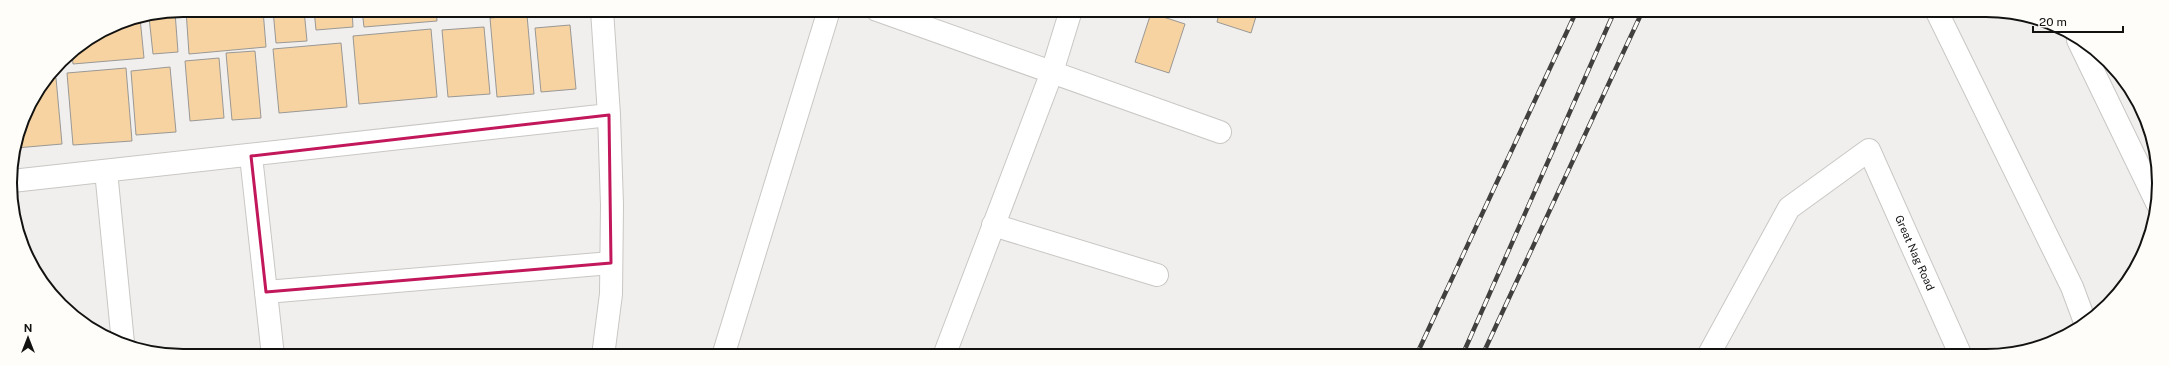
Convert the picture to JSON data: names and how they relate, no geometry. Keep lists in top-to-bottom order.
{
  "streets": {
    "street": ["Great Nag Road"]
  },
  "scale_bar": "20 m",
  "north": "top"
}
